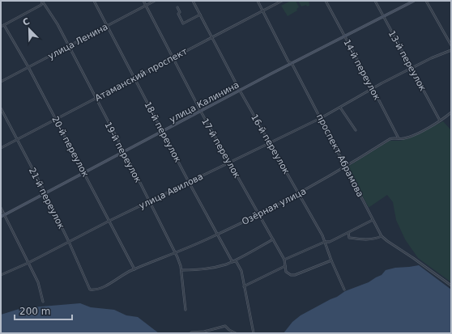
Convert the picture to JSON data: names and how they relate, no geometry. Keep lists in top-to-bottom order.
{
  "streets": {
    "main road": ["улица Калинина"],
    "street": [
      "улица Ленина",
      "13-й переулок",
      "14-й переулок",
      "Атаманский проспект",
      "18-й переулок",
      "16-й переулок",
      "20-й переулок",
      "17-й переулок",
      "19-й переулок",
      "проспект Абрамова",
      "улица Авилова",
      "21-й переулок",
      "Озёрная улица"
    ]
  },
  "crossings": [
    ["улица Ленина", "18-й переулок"],
    ["улица Ленина", "20-й переулок"],
    ["улица Ленина", "17-й переулок"],
    ["улица Ленина", "19-й переулок"],
    ["13-й переулок", "улица Калинина"],
    ["13-й переулок", "улица Авилова"],
    ["13-й переулок", "Озёрная улица"],
    ["14-й переулок", "улица Калинина"],
    ["14-й переулок", "улица Авилова"],
    ["14-й переулок", "Озёрная улица"],
    ["Атаманский проспект", "18-й переулок"],
    ["Атаманский проспект", "16-й переулок"],
    ["Атаманский проспект", "20-й переулок"],
    ["Атаманский проспект", "17-й переулок"],
    ["Атаманский проспект", "19-й переулок"],
    ["Атаманский проспект", "проспект Абрамова"],
    ["Атаманский проспект", "21-й переулок"],
    ["улица Калинина", "18-й переулок"],
    ["улица Калинина", "16-й переулок"],
    ["улица Калинина", "20-й переулок"],
    ["улица Калинина", "17-й переулок"],
    ["улица Калинина", "19-й переулок"],
    ["улица Калинина", "проспект Абрамова"],
    ["улица Калинина", "21-й переулок"],
    ["18-й переулок", "улица Авилова"],
    ["18-й переулок", "Озёрная улица"],
    ["16-й переулок", "17-й переулок"],
    ["16-й переулок", "улица Авилова"],
    ["16-й переулок", "Озёрная улица"],
    ["20-й переулок", "улица Авилова"],
    ["20-й переулок", "Озёрная улица"],
    ["17-й переулок", "улица Авилова"],
    ["17-й переулок", "Озёрная улица"],
    ["19-й переулок", "улица Авилова"],
    ["19-й переулок", "Озёрная улица"],
    ["проспект Абрамова", "улица Авилова"],
    ["проспект Абрамова", "Озёрная улица"],
    ["улица Авилова", "21-й переулок"],
    ["21-й переулок", "Озёрная улица"]
  ],
  "scale_bar": "200 m",
  "north": "top left"
}
